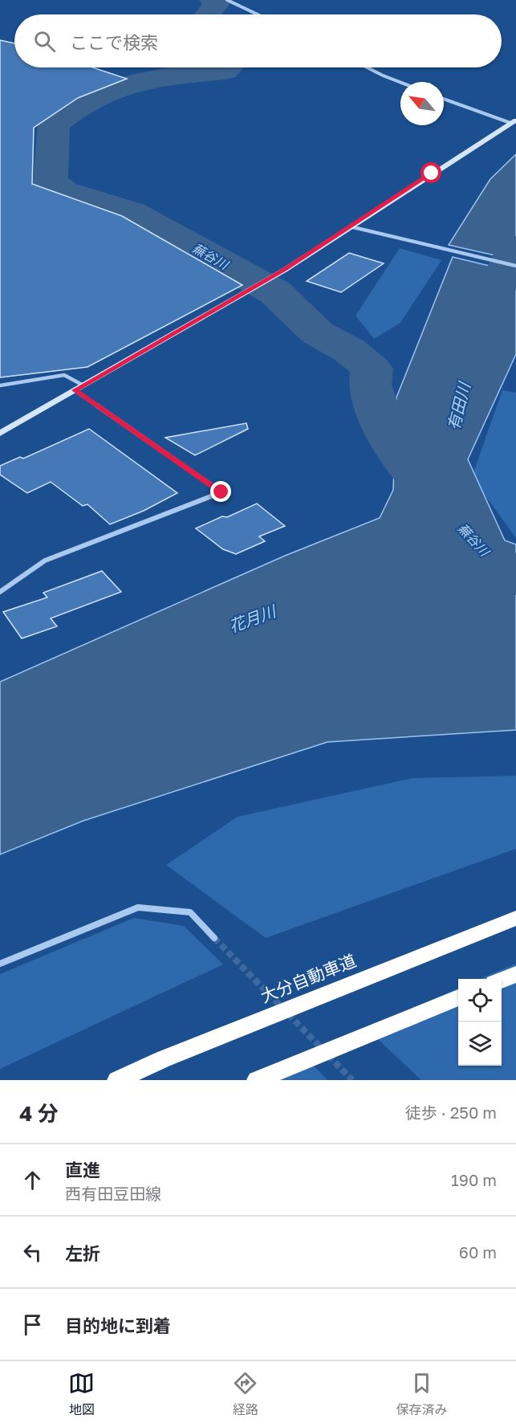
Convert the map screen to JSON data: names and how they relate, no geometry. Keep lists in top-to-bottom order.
{
  "streets": {
    "highway": ["大分自動車道"]
  },
  "water": ["蕪谷川", "有田川", "花月川"],
  "north": "top left",
  "page": {
    "search": "ここで検索",
    "heading": ["4 分", "徒歩 · 250 m"],
    "list": [
      ["直進", "西有田豆田線", "190 m"],
      ["左折", "60 m"],
      "目的地に到着"
    ],
    "nav": ["地図", "経路", "保存済み"]
  }
}
